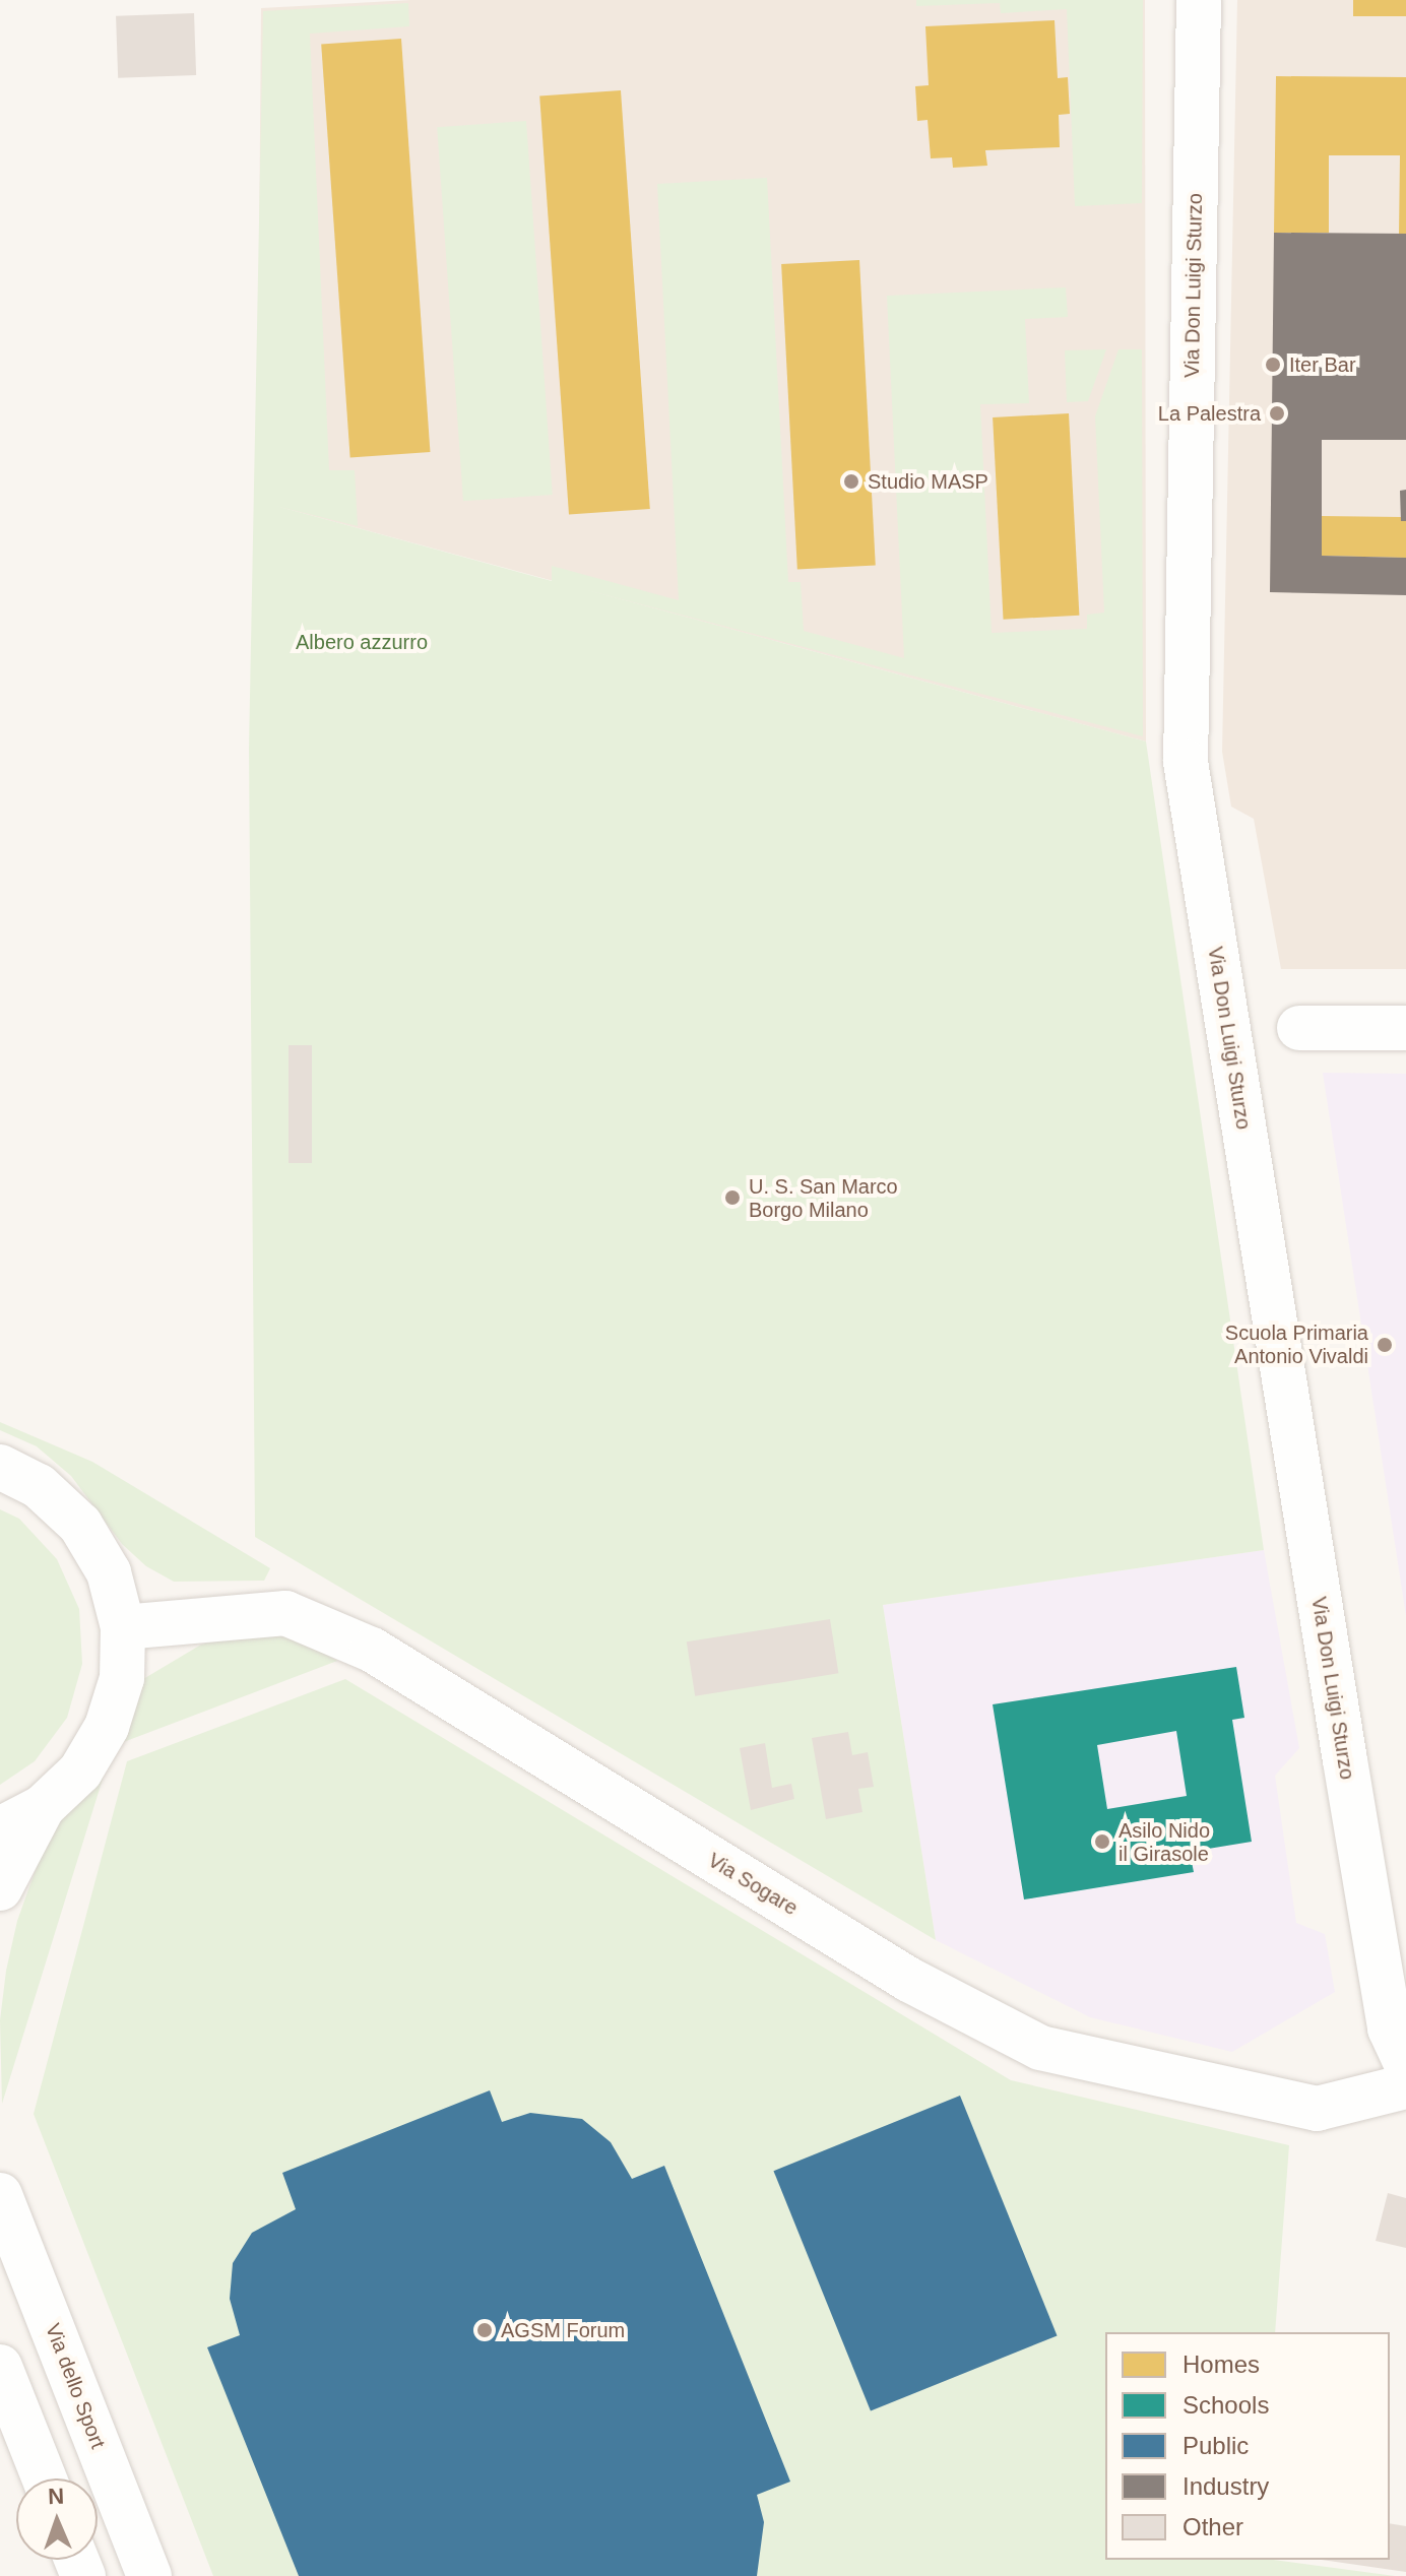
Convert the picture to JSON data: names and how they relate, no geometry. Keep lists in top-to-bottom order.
{
  "streets": {
    "street": ["Via Don Luigi Sturzo", "Via Sogare", "Via dello Sport"]
  },
  "parks": ["Albero azzurro"],
  "places": [
    "Iter Bar",
    "La Palestra",
    "Studio MASP",
    "U. S. San Marco Borgo Milano",
    "Scuola Primaria Antonio Vivaldi",
    "Asilo Nido il Girasole",
    "AGSM Forum"
  ],
  "legend": [
    "Homes",
    "Schools",
    "Public",
    "Industry",
    "Other"
  ],
  "north": "top"
}
